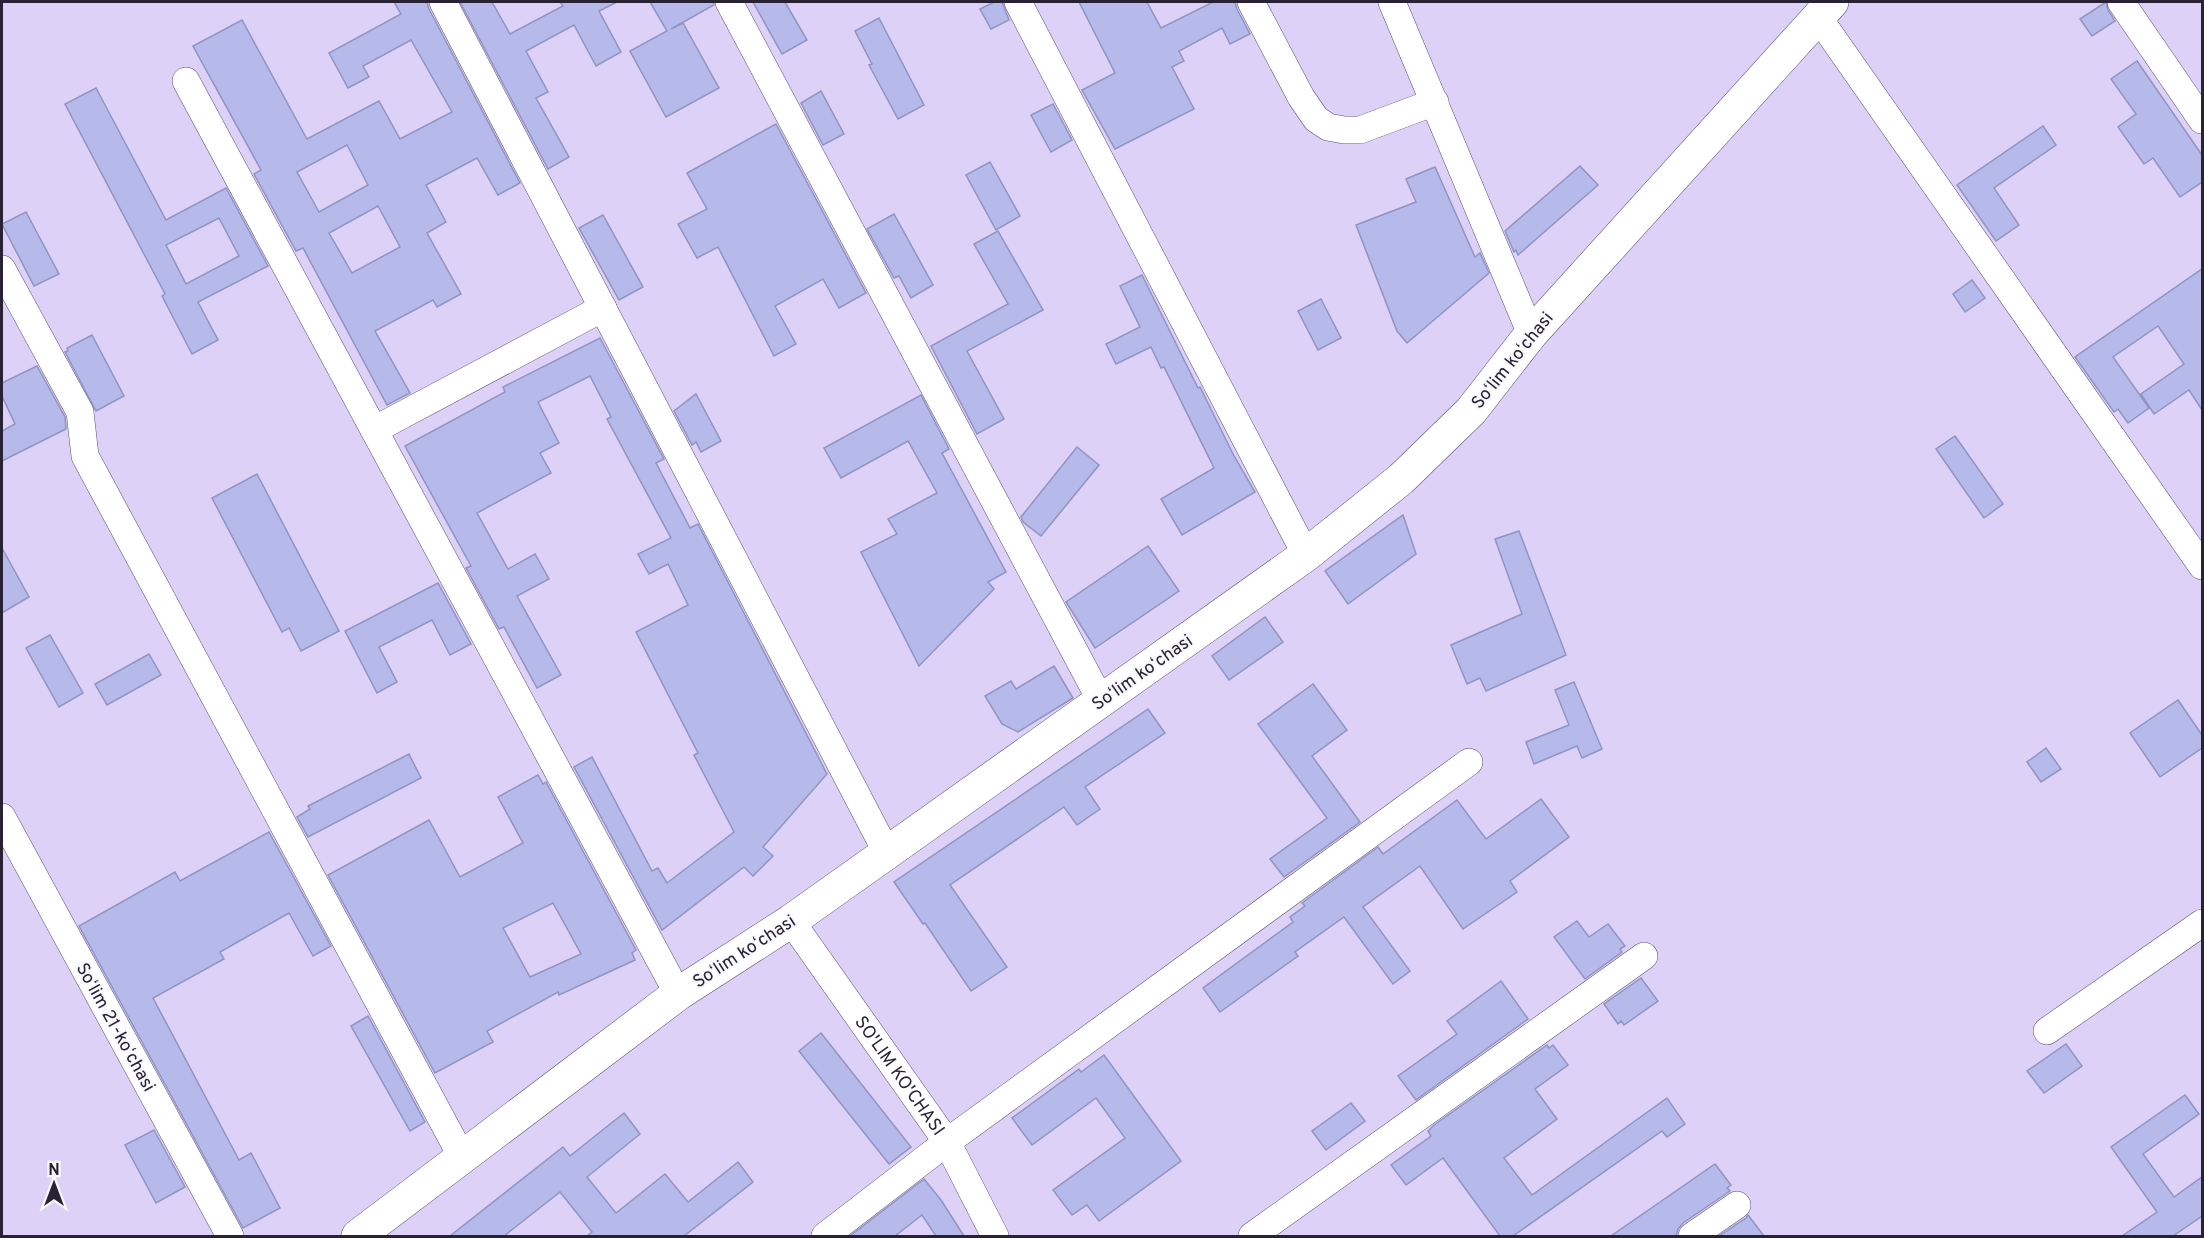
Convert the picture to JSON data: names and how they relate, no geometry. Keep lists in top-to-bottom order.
{
  "streets": {
    "street": ["Soʻlim koʻchasi", "Soʻlim 21-koʻchasi", "SO'LIM KO'CHASI"]
  },
  "crossings": [
    ["Soʻlim koʻchasi", "SO'LIM KO'CHASI"]
  ],
  "north": "top"
}
